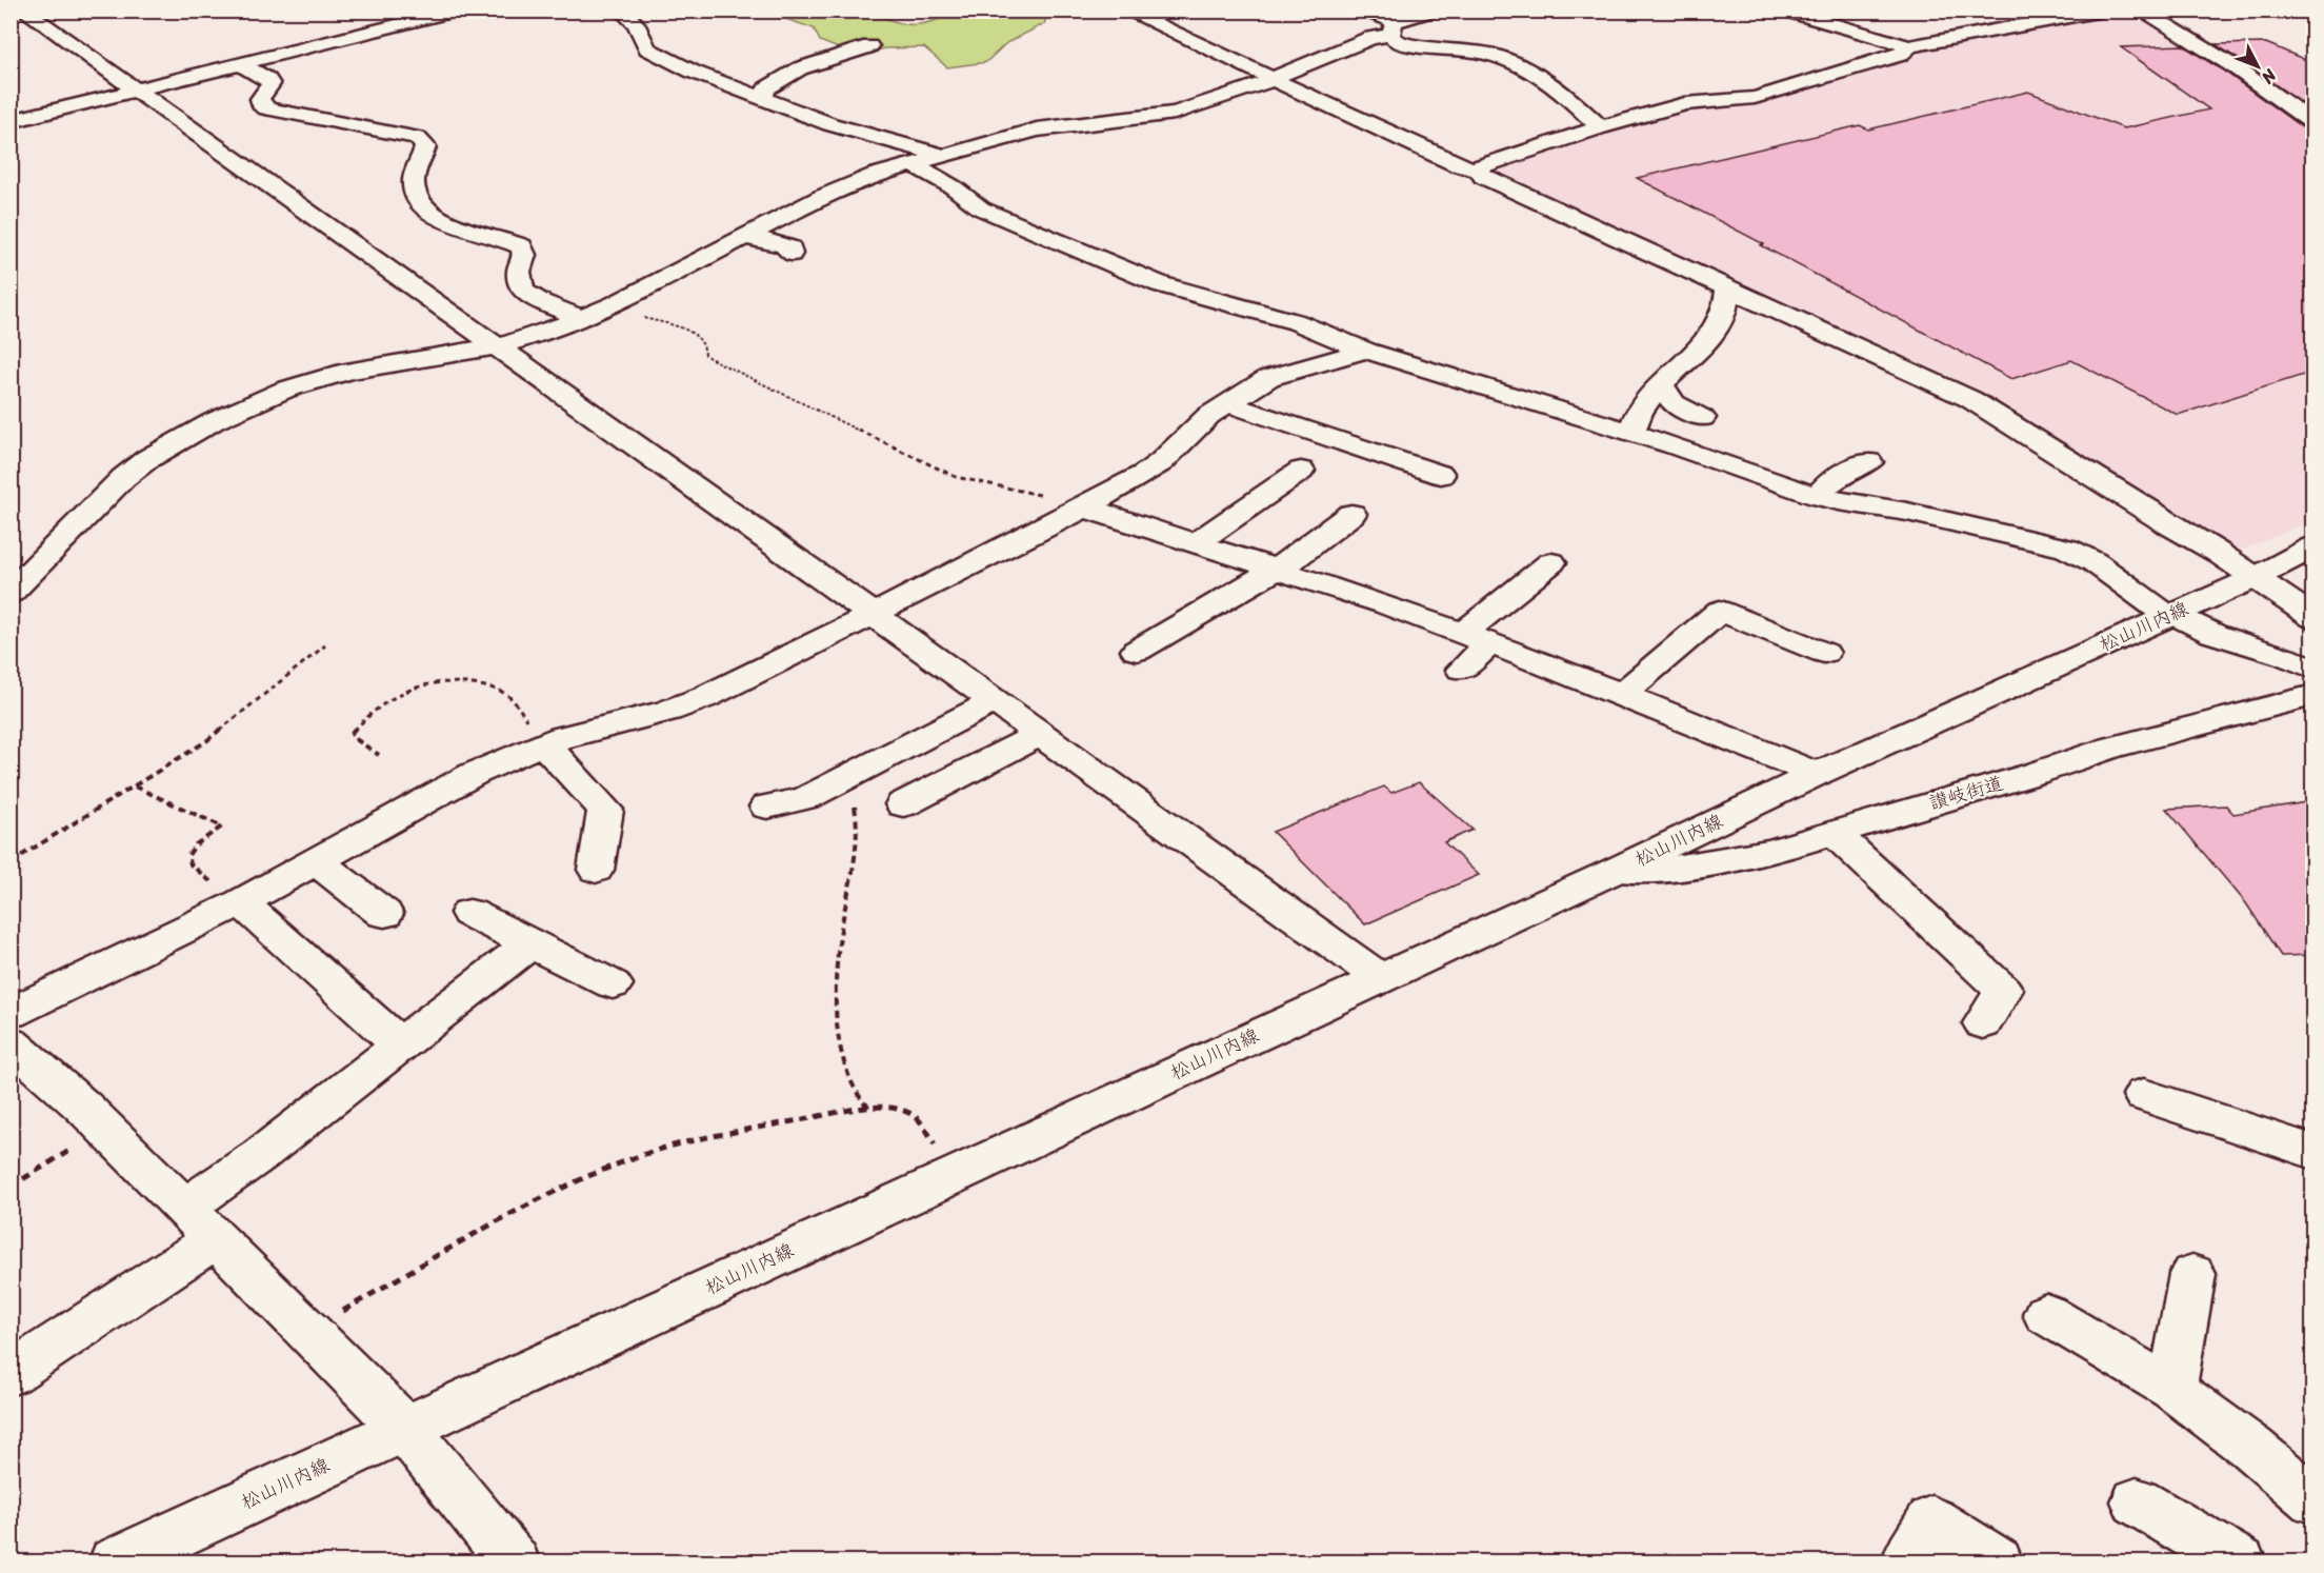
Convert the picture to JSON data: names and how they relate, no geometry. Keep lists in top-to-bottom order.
{
  "streets": {
    "street": ["松山川内線", "讃岐街道"]
  },
  "crossings": [
    ["松山川内線", "讃岐街道"]
  ],
  "north": "bottom right"
}
